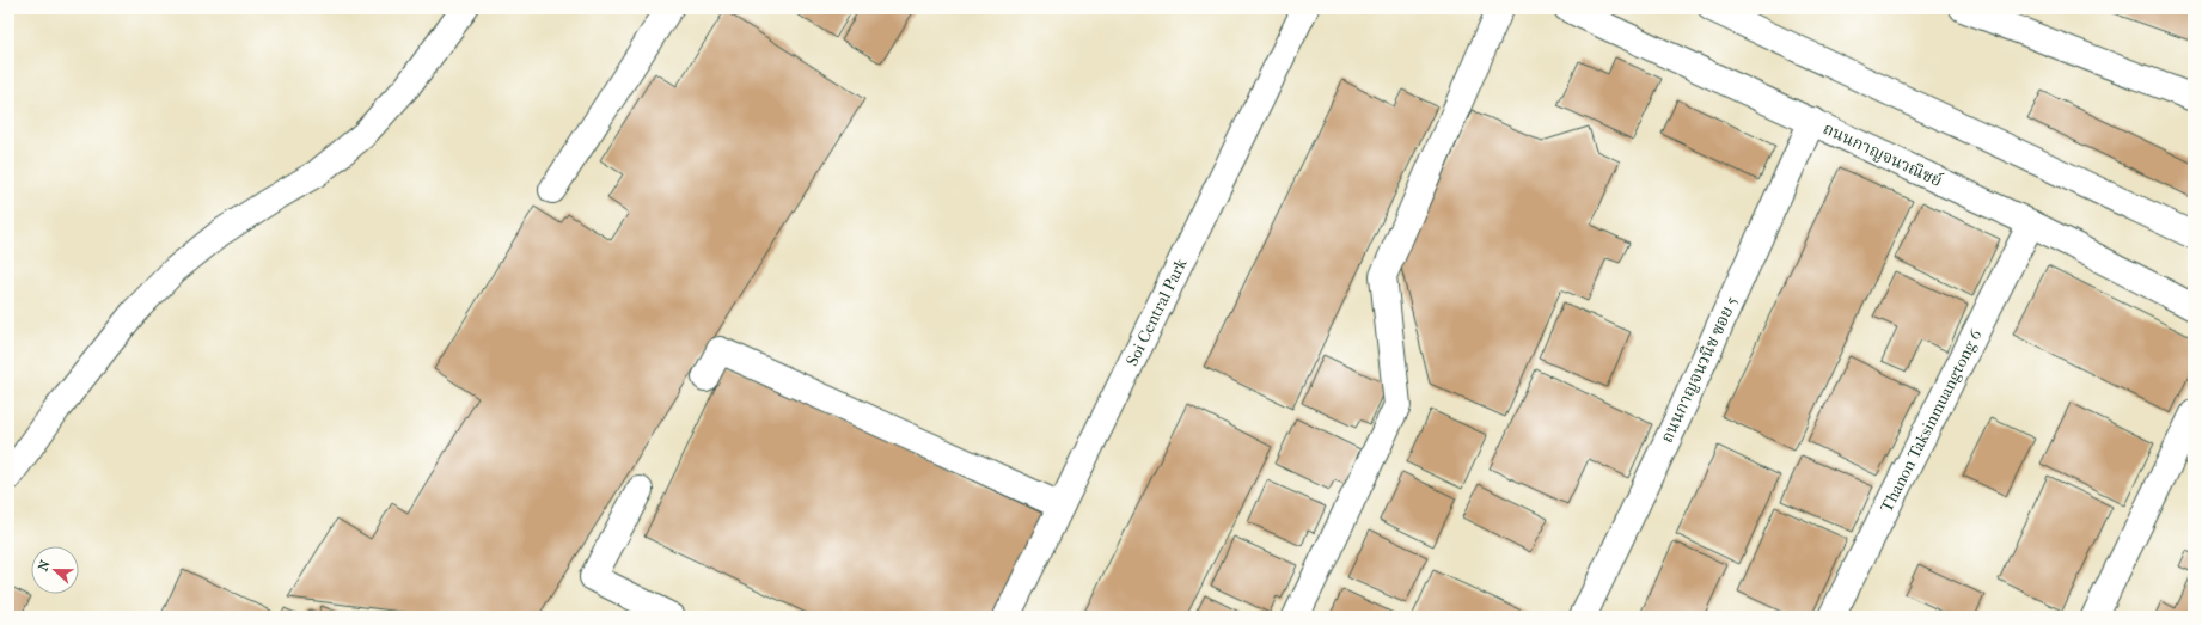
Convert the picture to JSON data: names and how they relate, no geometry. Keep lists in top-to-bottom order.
{
  "streets": {
    "street": [
      "ถนนกาญจนวณิชย์",
      "Soi Central Park",
      "ถนนกาญจนวนิช ซอย 5",
      "Thanon Taksinmuangtong 6"
    ]
  },
  "crossings": [
    ["ถนนกาญจนวณิชย์", "ถนนกาญจนวนิช ซอย 5"],
    ["ถนนกาญจนวณิชย์", "Thanon Taksinmuangtong 6"]
  ],
  "north": "left"
}
